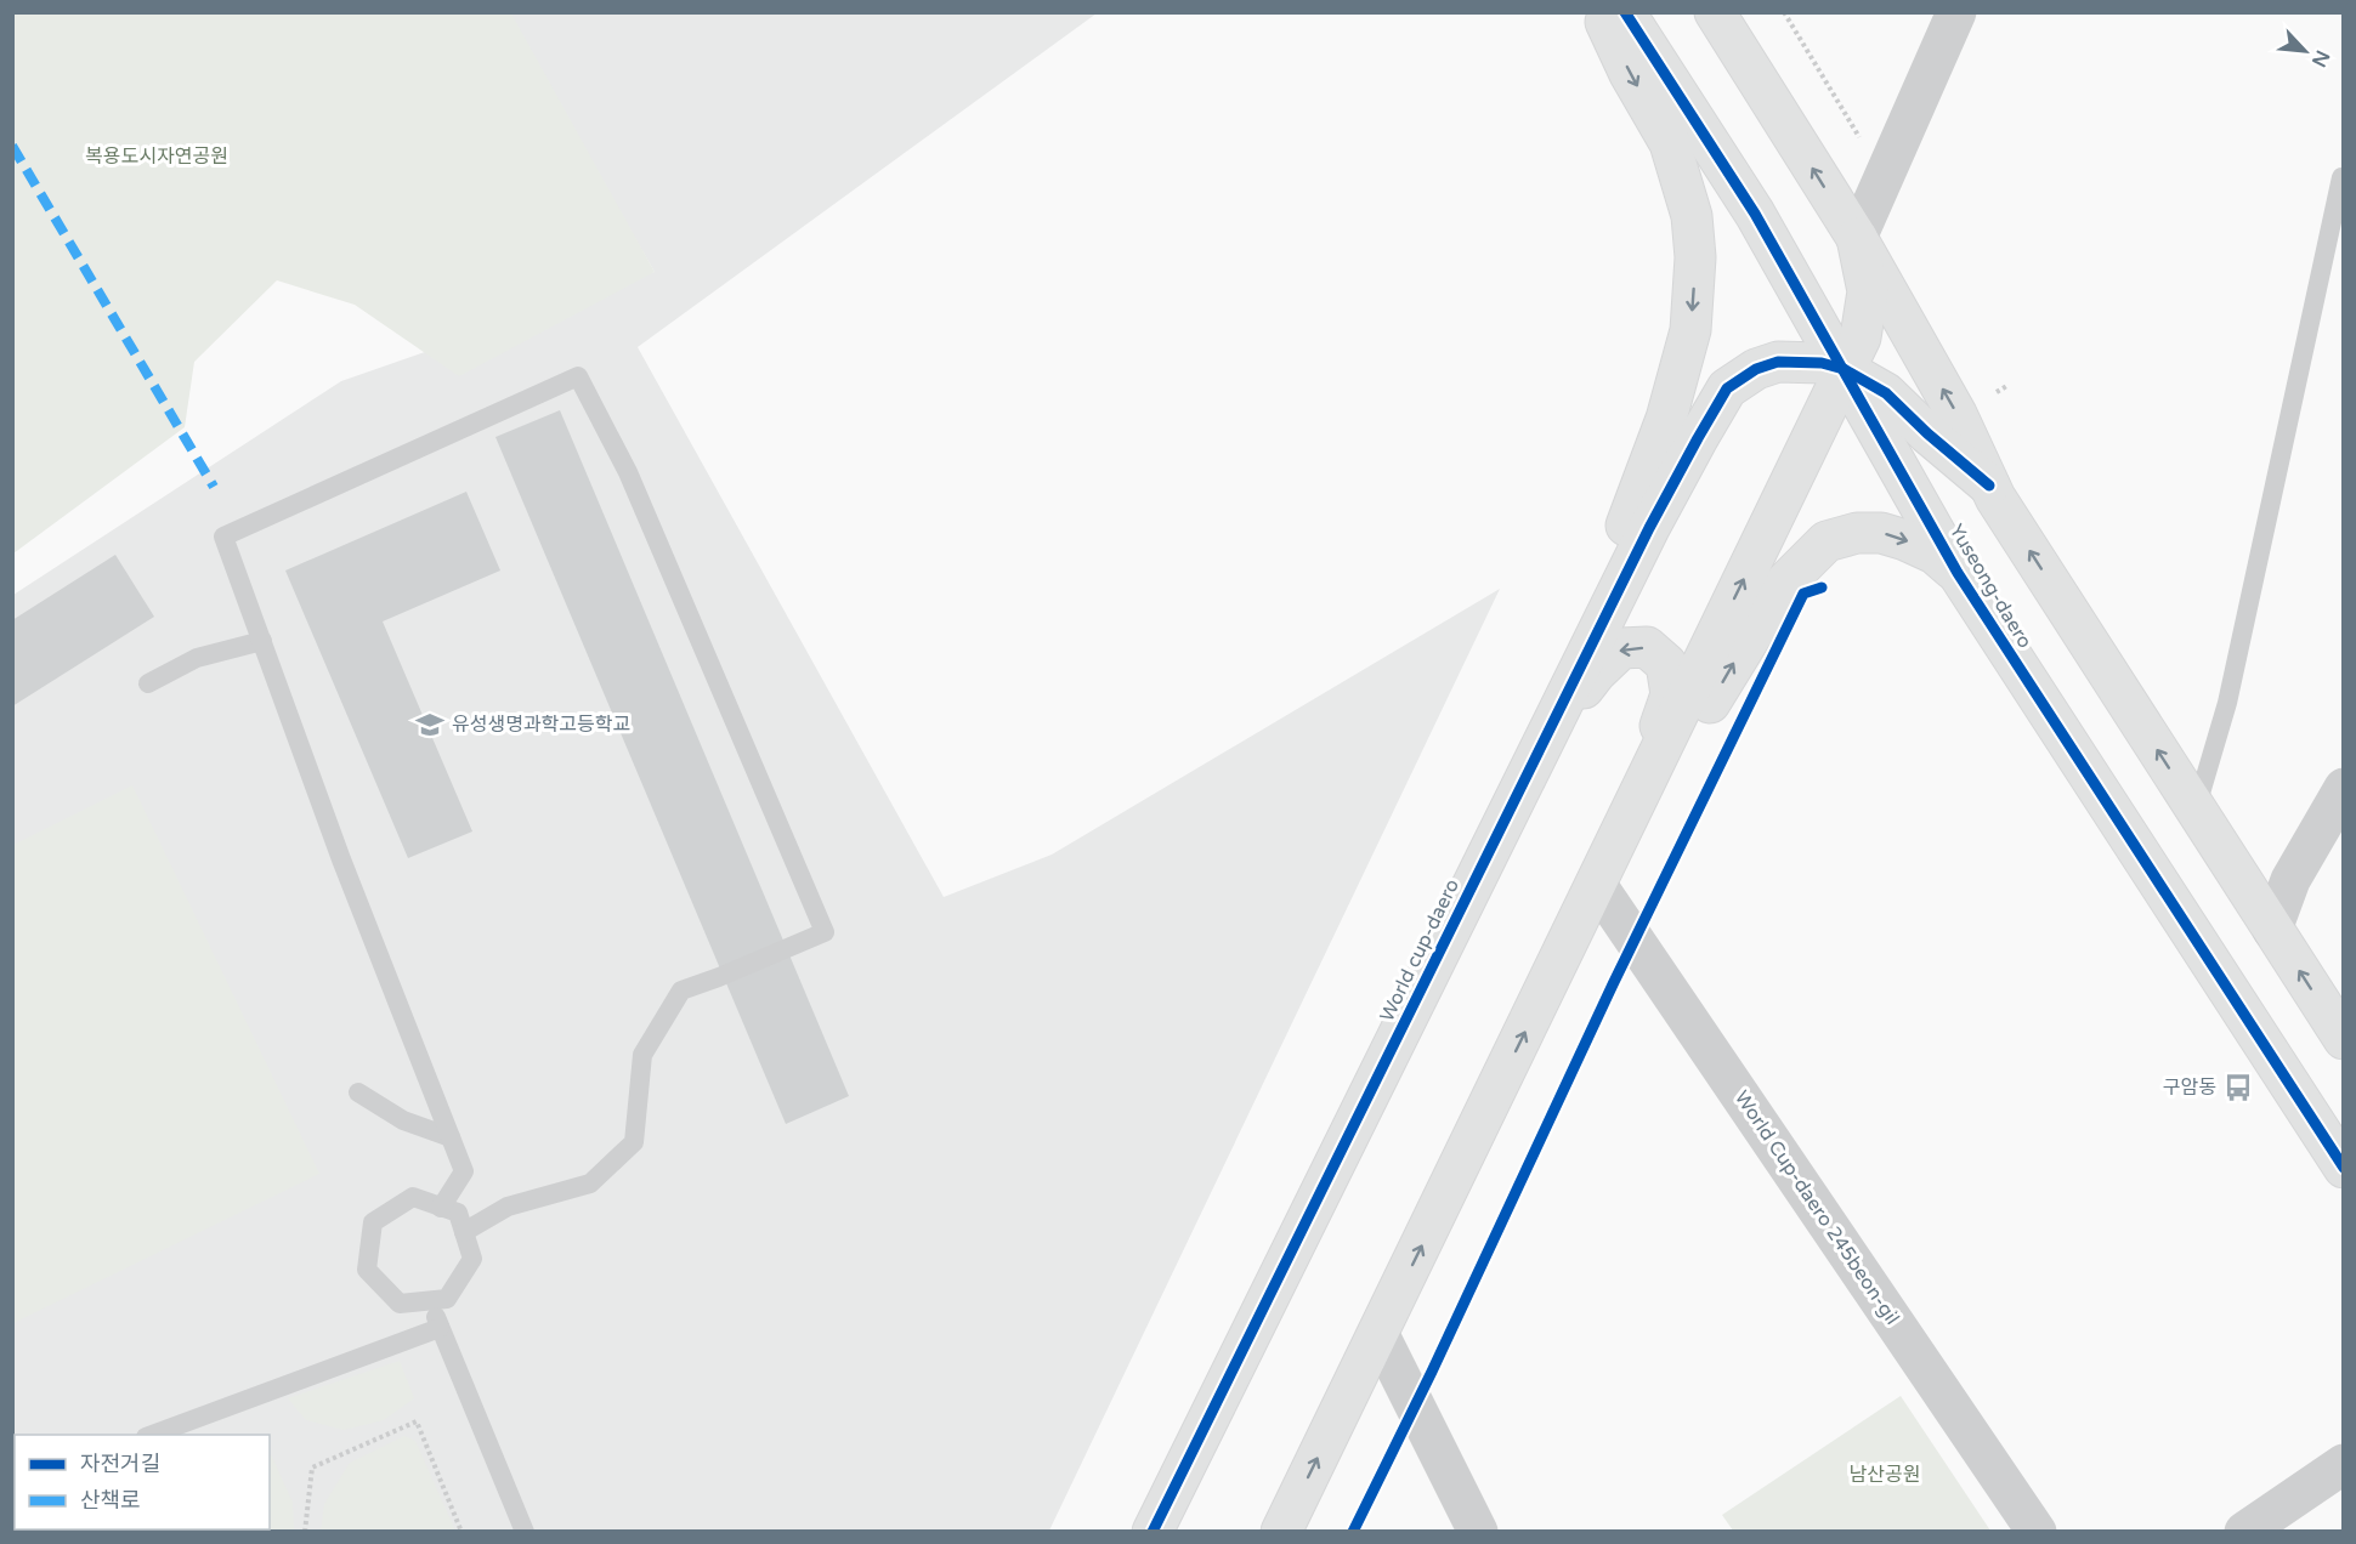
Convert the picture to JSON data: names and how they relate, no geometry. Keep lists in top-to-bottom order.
{
  "streets": {
    "street": ["Yuseong-daero", "World cup-daero", "World Cup-daero 245beon-gil"]
  },
  "crossings": [
    ["Yuseong-daero", "World cup-daero"]
  ],
  "parks": ["복용도시자연공원", "남산공원"],
  "places": {
    "school or university": ["유성생명과학고등학교"],
    "bus stop": ["구암동"]
  },
  "legend": ["자전거길", "산책로"],
  "north": "bottom right"
}
